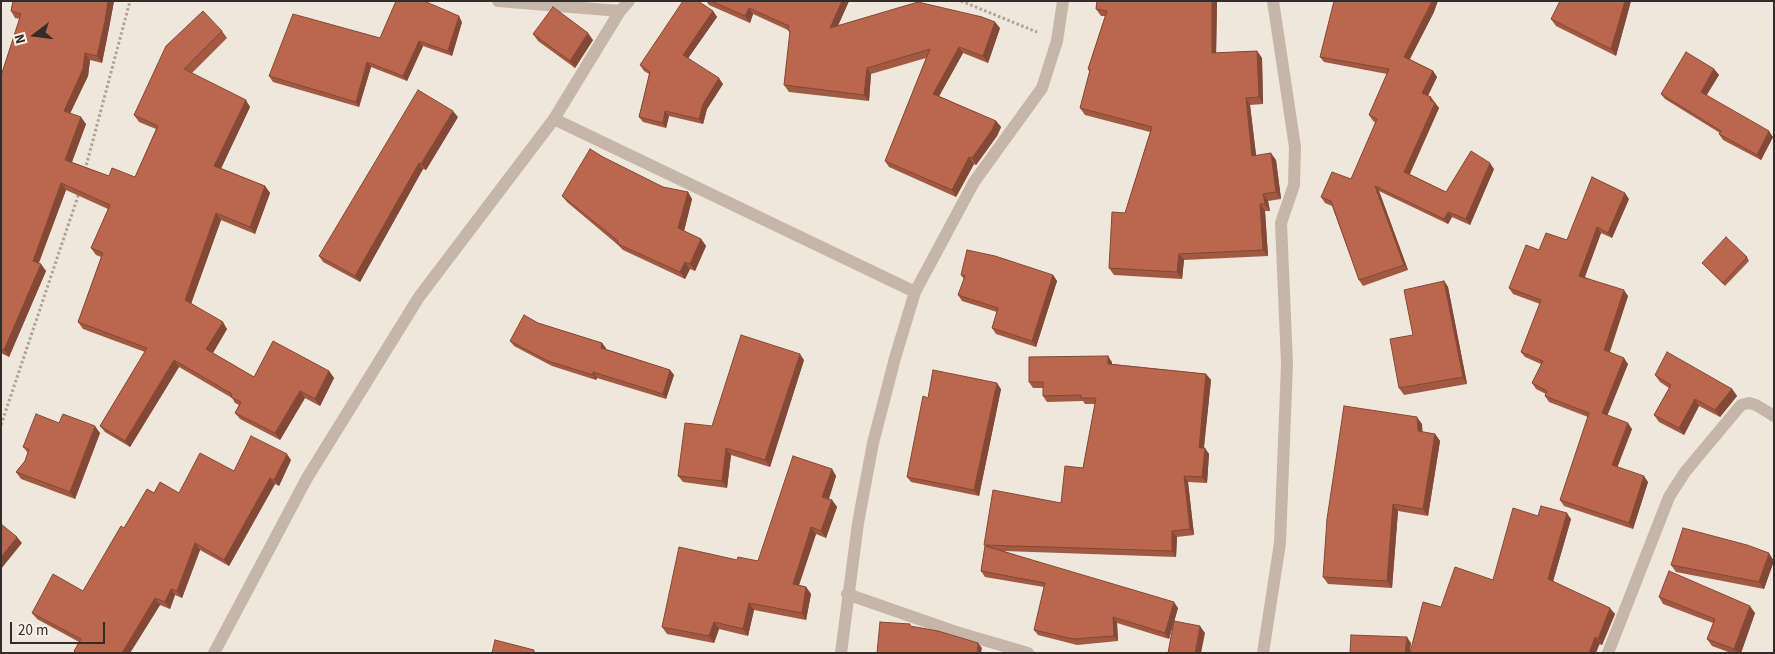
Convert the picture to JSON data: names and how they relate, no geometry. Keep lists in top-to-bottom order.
{
  "scale_bar": "20 m",
  "north": "left"
}
